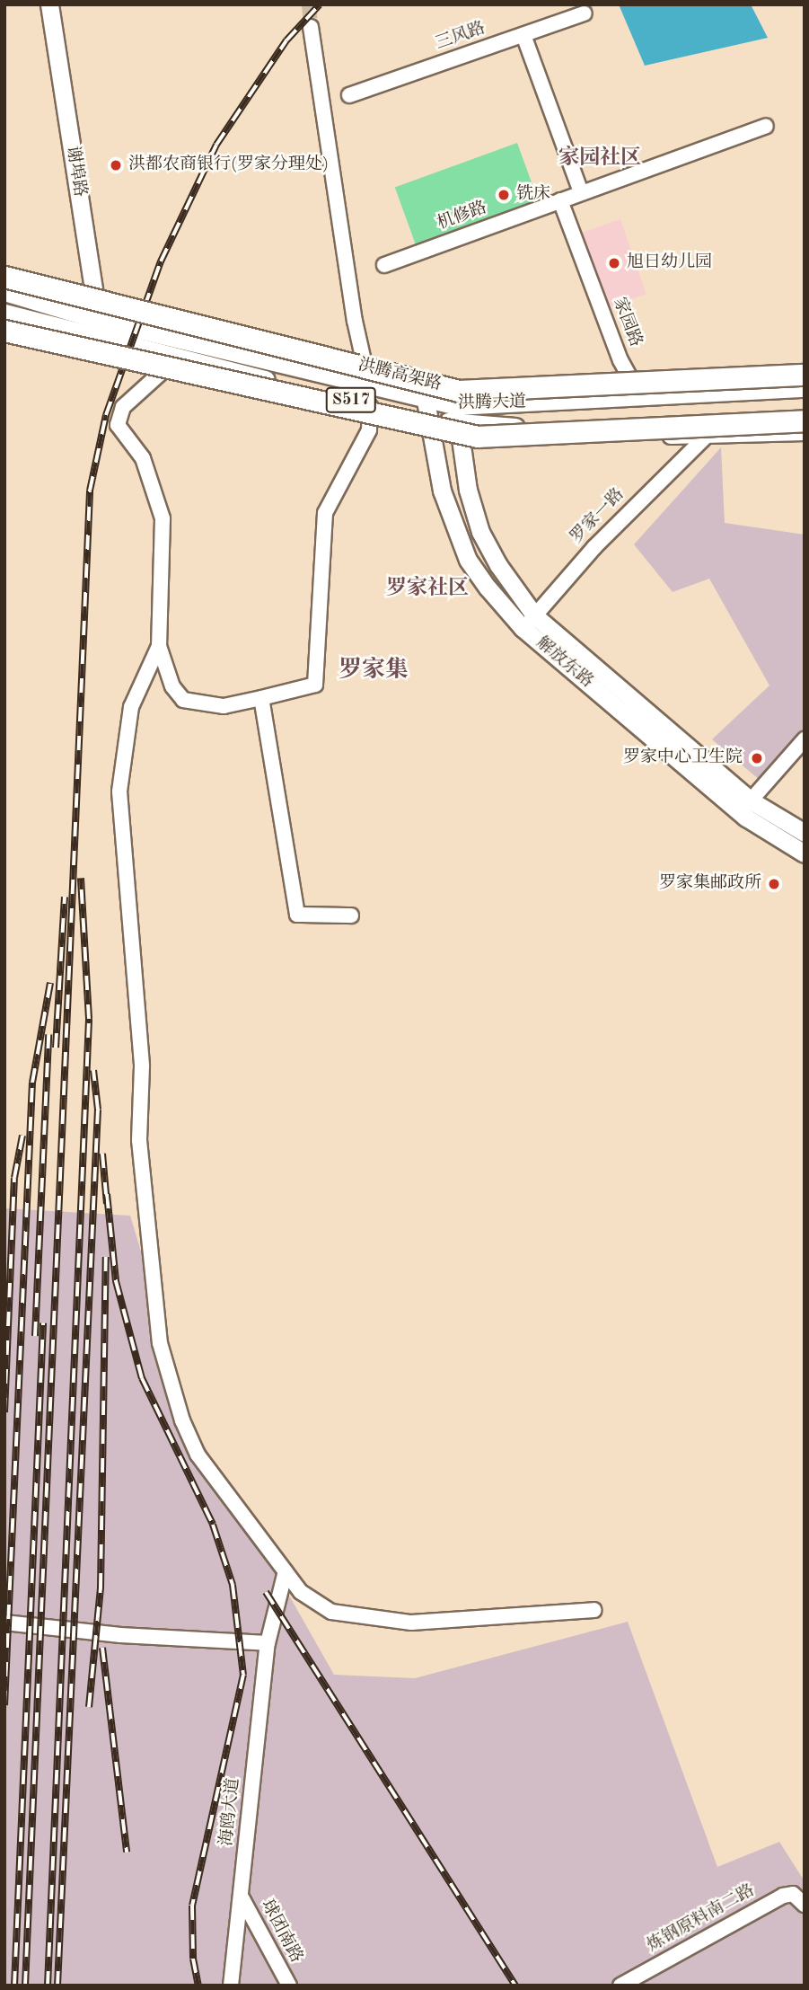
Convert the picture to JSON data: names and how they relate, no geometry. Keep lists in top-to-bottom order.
{
  "streets": {
    "highway": ["洪腾高架路"],
    "main road": [
      "谢埠路",
      "S517",
      "洪腾大道",
      "解放东路"
    ],
    "street": [
      "三风路",
      "机修路",
      "家园路",
      "罗家一路",
      "海鸥大道",
      "炼钢原料南二路",
      "球团南路"
    ]
  },
  "crossings": [
    ["谢埠路", "洪腾大道"],
    ["机修路", "家园路"],
    ["家园路", "洪腾大道"],
    ["洪腾大道", "罗家一路"],
    ["洪腾大道", "解放东路"],
    ["罗家一路", "解放东路"],
    ["海鸥大道", "球团南路"]
  ],
  "districts": ["家园社区", "罗家社区", "罗家集"],
  "places": [
    "洪都农商银行(罗家分理处)",
    "铣床",
    "旭日幼儿园",
    "罗家中心卫生院",
    "罗家集邮政所"
  ]
}
